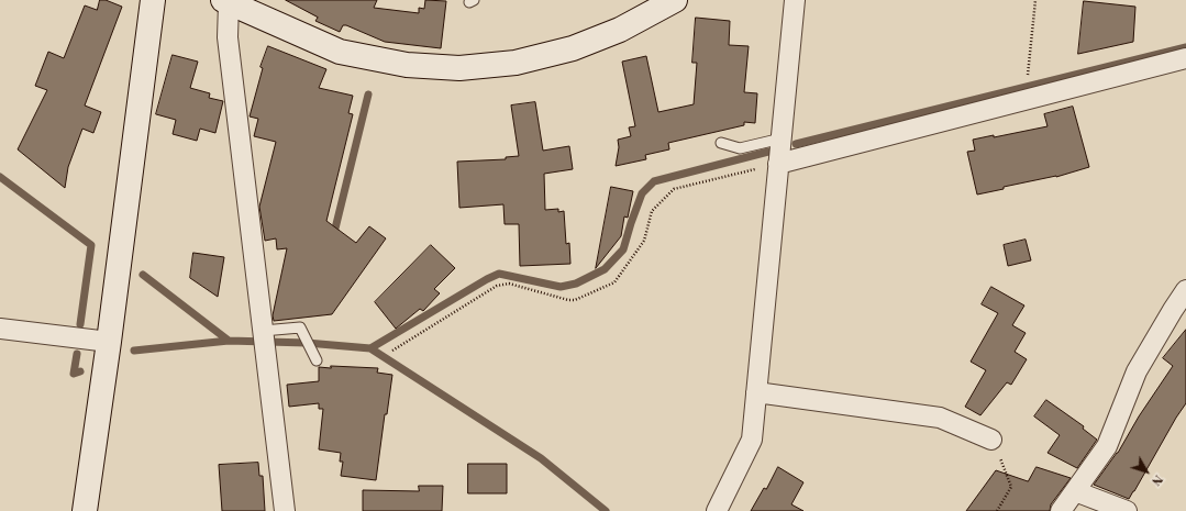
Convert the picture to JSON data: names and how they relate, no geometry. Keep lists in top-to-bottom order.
{
  "north": "bottom right"
}
